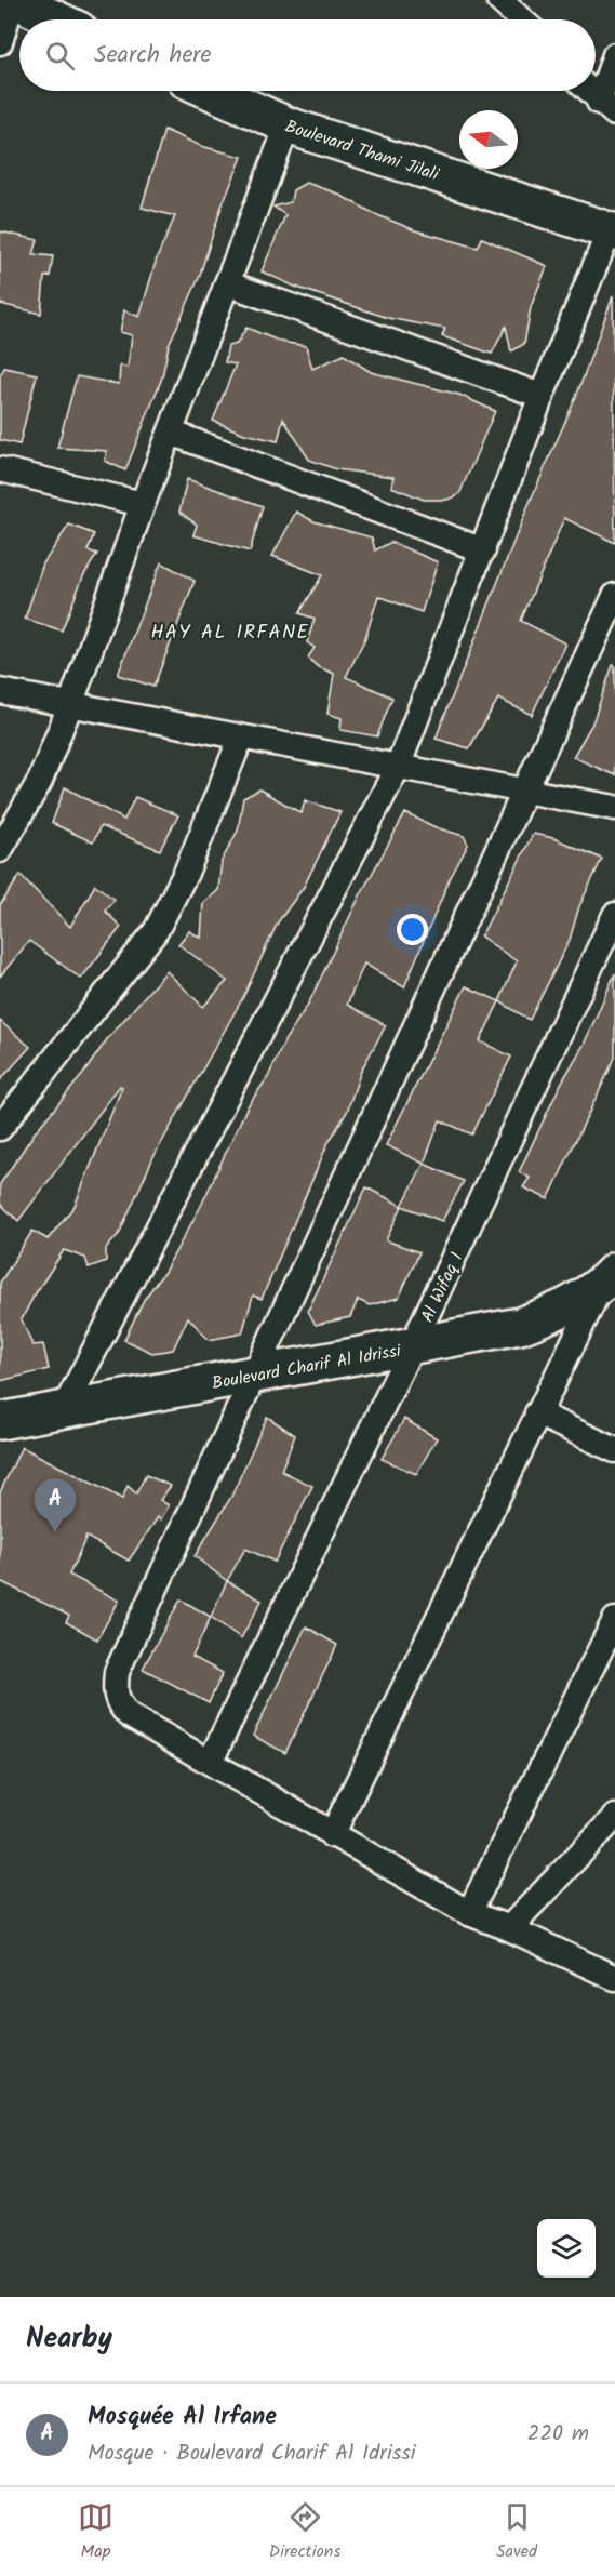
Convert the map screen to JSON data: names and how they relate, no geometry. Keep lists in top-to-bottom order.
{
  "streets": {
    "street": ["Boulevard Thami Jilali", "Al Wifaq 1", "Boulevard Charif Al Idrissi"]
  },
  "crossings": [
    ["Al Wifaq 1", "Boulevard Charif Al Idrissi"]
  ],
  "districts": ["HAY AL IRFANE"],
  "north": "left",
  "page": {
    "search": "Search here",
    "pins": "A",
    "heading": "Nearby",
    "list": [
      {
        "mark": "A",
        "name": "Mosquée Al Irfane",
        "note": "Mosque · Boulevard Charif Al Idrissi",
        "value": "220 m"
      }
    ],
    "nav": ["Map", "Directions", "Saved"]
  }
}
